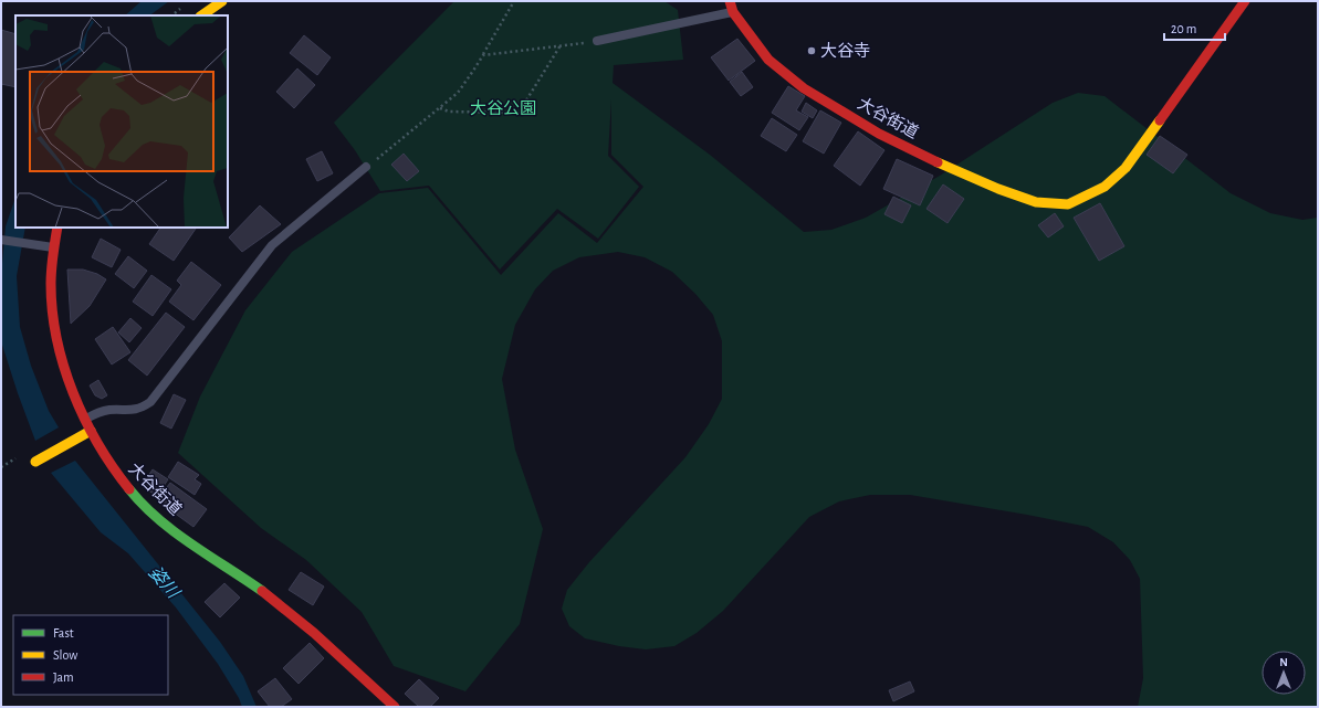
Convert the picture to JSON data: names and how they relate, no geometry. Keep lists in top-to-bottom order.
{
  "streets": {
    "street": ["大谷街道"]
  },
  "water": ["姿川"],
  "parks": ["大谷公園"],
  "places": ["大谷寺"],
  "legend": ["Fast", "Slow", "Jam"],
  "scale_bar": "20 m",
  "north": "top"
}
